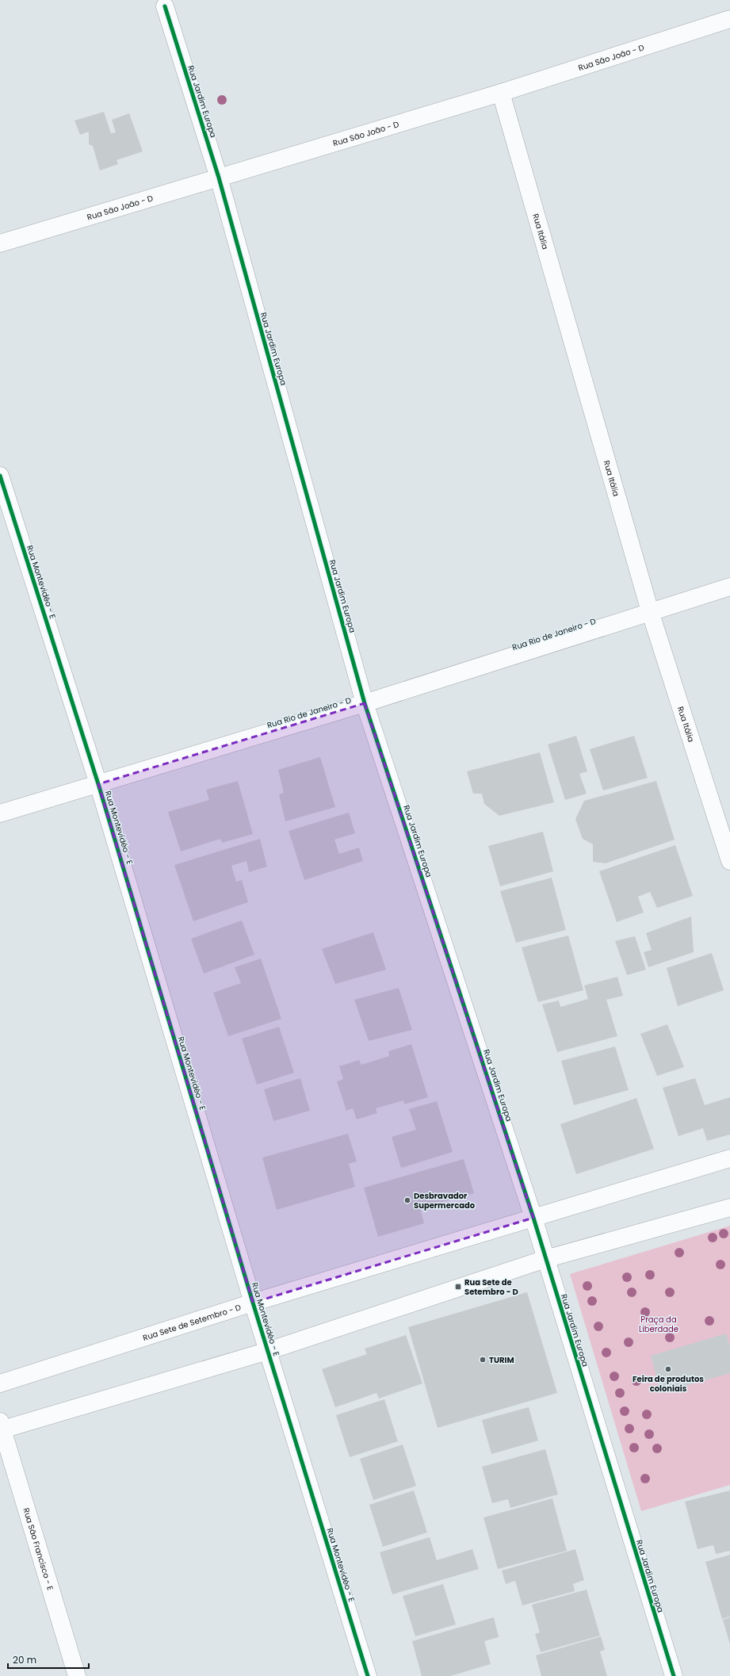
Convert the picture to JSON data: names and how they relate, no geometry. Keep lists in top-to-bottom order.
{
  "streets": {
    "street": [
      "Rua São João - D",
      "Rua Jardim Europa",
      "Rua Itália",
      "Rua Montevidéo - E",
      "Rua Rio de Janeiro - D",
      "Rua Sete de Setembro - D",
      "Rua São Francisco - E"
    ]
  },
  "crossings": [
    ["Rua São João - D", "Rua Jardim Europa"],
    ["Rua São João - D", "Rua Itália"],
    ["Rua Jardim Europa", "Rua Rio de Janeiro - D"],
    ["Rua Jardim Europa", "Rua Sete de Setembro - D"],
    ["Rua Itália", "Rua Rio de Janeiro - D"],
    ["Rua Montevidéo - E", "Rua Rio de Janeiro - D"],
    ["Rua Montevidéo - E", "Rua Sete de Setembro - D"]
  ],
  "parks": ["Praça da Liberdade"],
  "places": {
    "other": ["Desbravador Supermercado", "TURIM", "Feira de produtos coloniais"],
    "transit": ["Rua Sete de Setembro - D"]
  },
  "scale_bar": "20 m"
}
